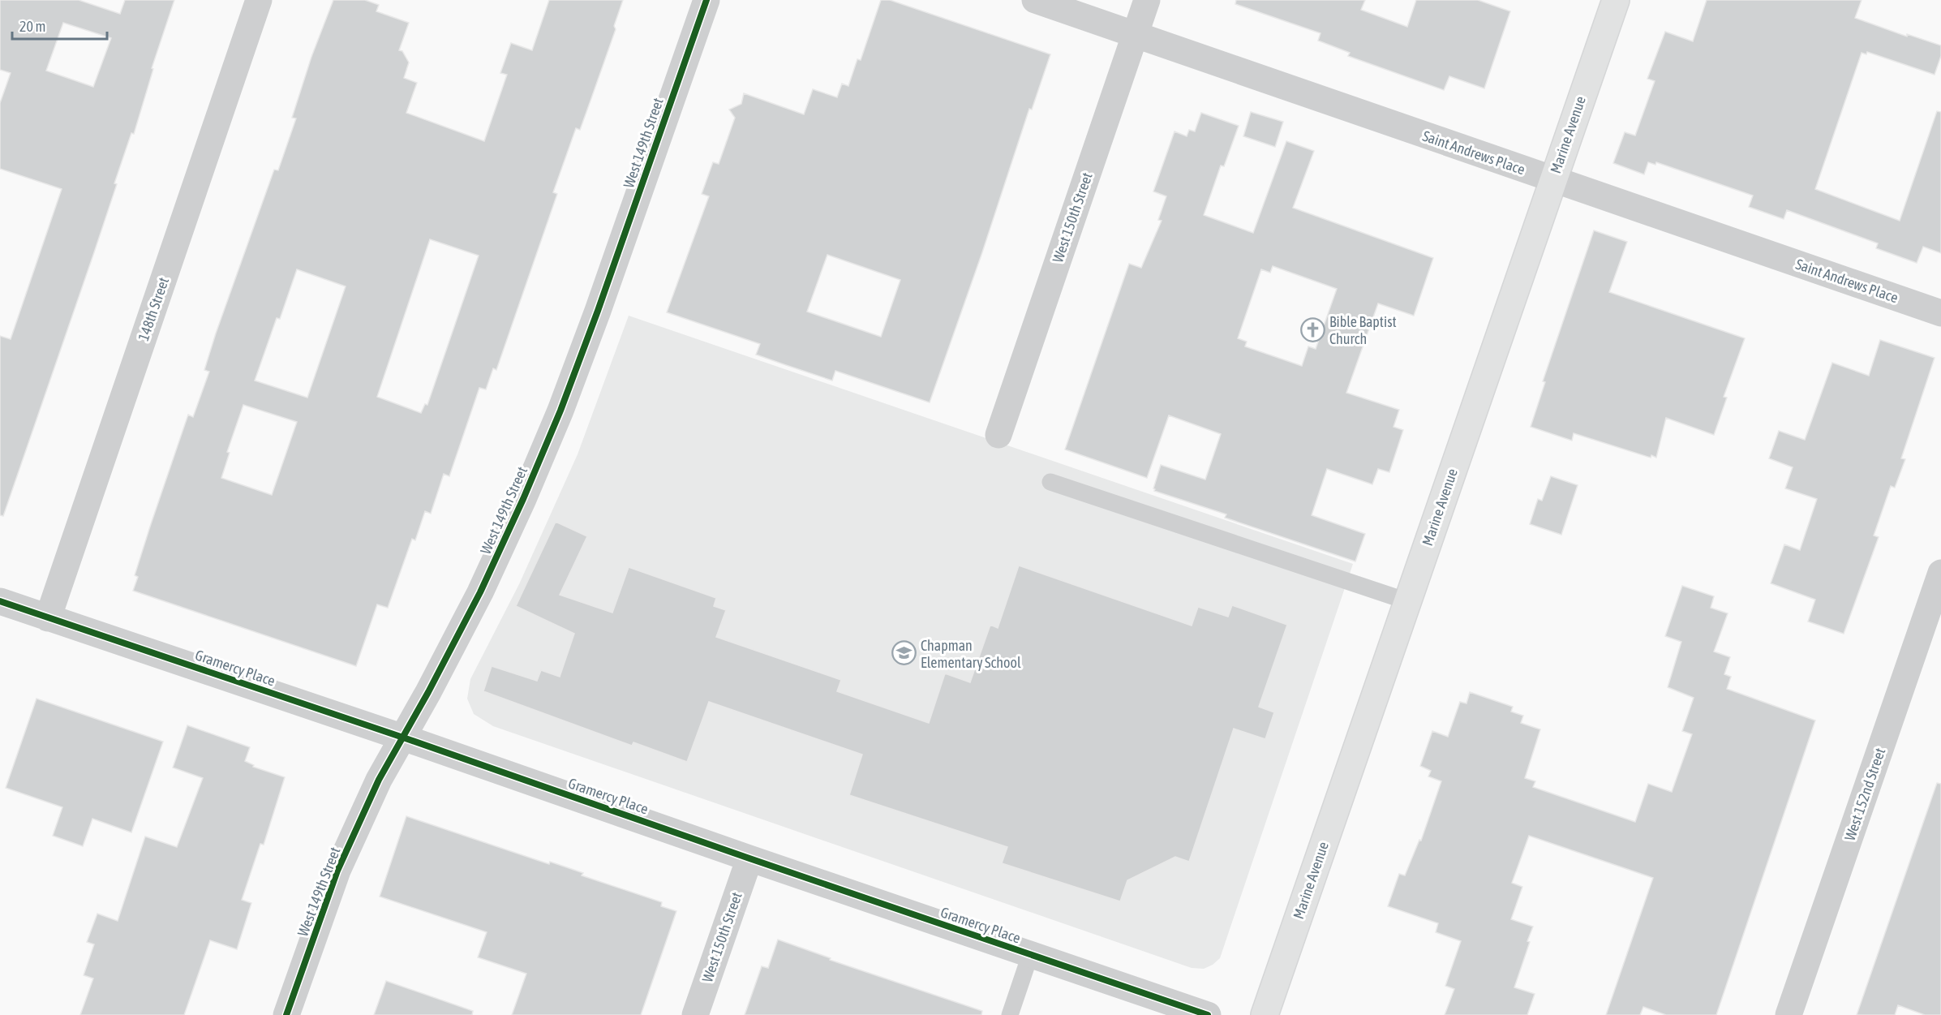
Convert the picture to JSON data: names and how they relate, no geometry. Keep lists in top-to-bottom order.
{
  "streets": {
    "main road": ["Marine Avenue"],
    "street": [
      "West 149th Street",
      "Saint Andrews Place",
      "West 150th Street",
      "148th Street",
      "Gramercy Place",
      "West 152nd Street"
    ]
  },
  "crossings": [
    ["Marine Avenue", "Saint Andrews Place"],
    ["West 149th Street", "Gramercy Place"],
    ["Saint Andrews Place", "West 150th Street"],
    ["West 150th Street", "Gramercy Place"],
    ["148th Street", "Gramercy Place"]
  ],
  "places": {
    "church": ["Bible Baptist Church"],
    "school or university": ["Chapman Elementary School"]
  },
  "scale_bar": "20 m"
}
